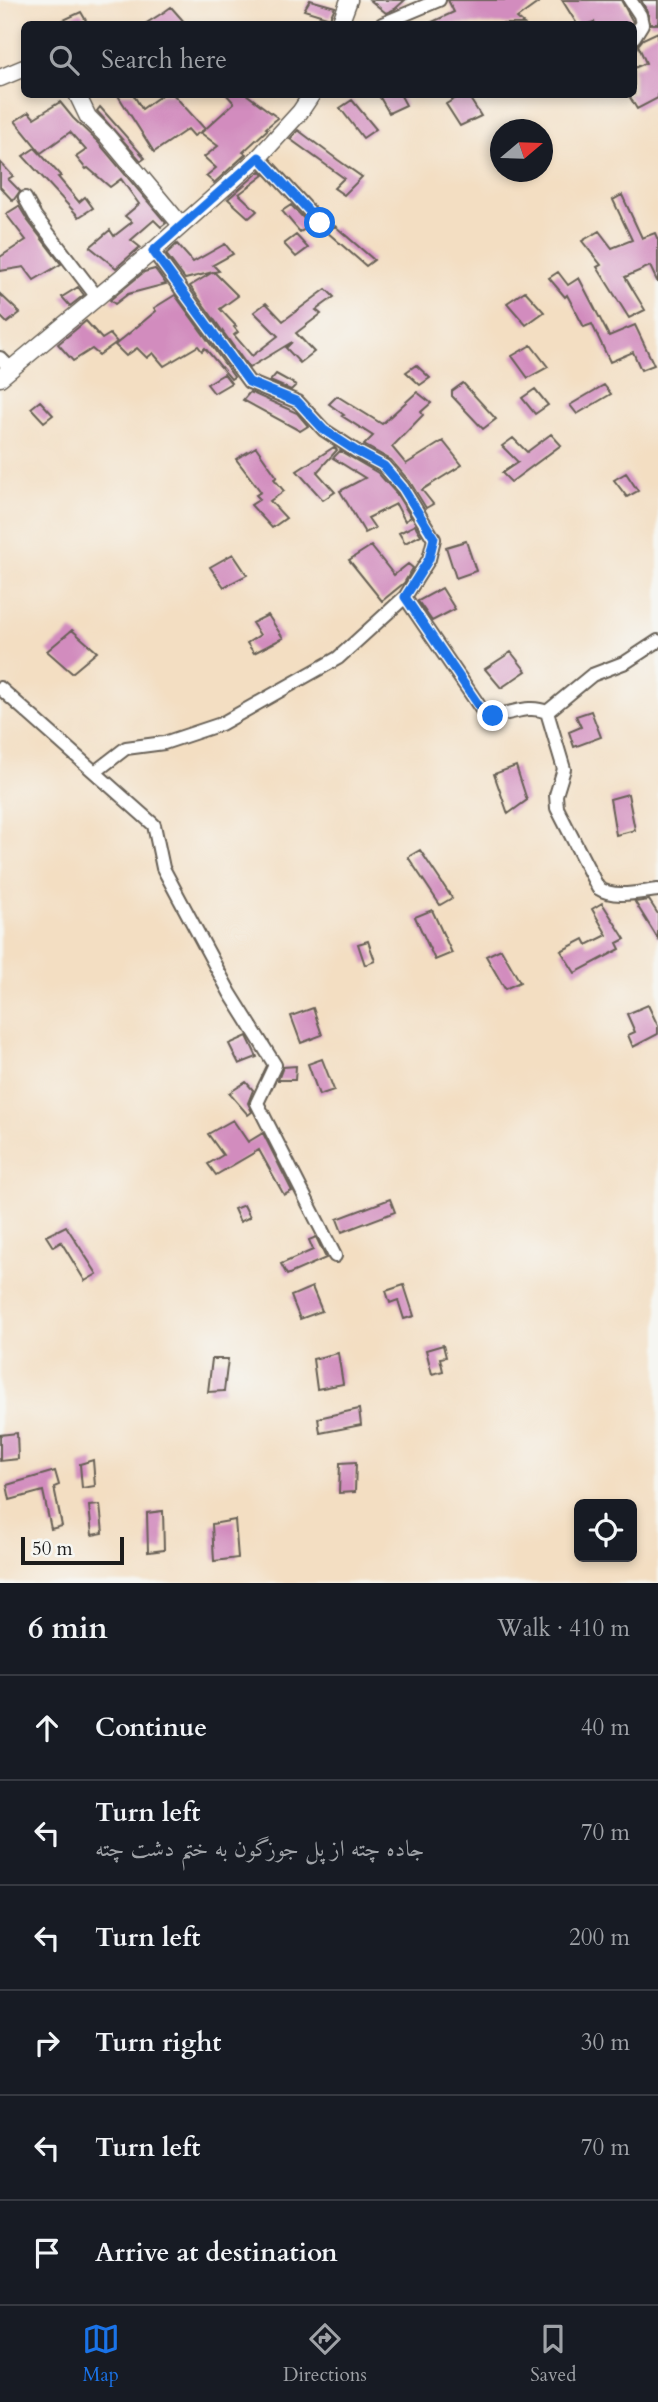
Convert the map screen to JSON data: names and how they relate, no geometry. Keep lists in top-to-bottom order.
{
  "scale_bar": "50 m",
  "north": "right",
  "page": {
    "search": "Search here",
    "scale": "50 m",
    "heading": ["6 min", "Walk · 410 m"],
    "list": [
      ["Continue", "40 m"],
      ["Turn left", "جاده چته از پل جوزگون به ختم دشت چته", "70 m"],
      ["Turn left", "200 m"],
      ["Turn right", "30 m"],
      ["Turn left", "70 m"],
      "Arrive at destination"
    ],
    "nav": ["Map", "Directions", "Saved"]
  }
}
